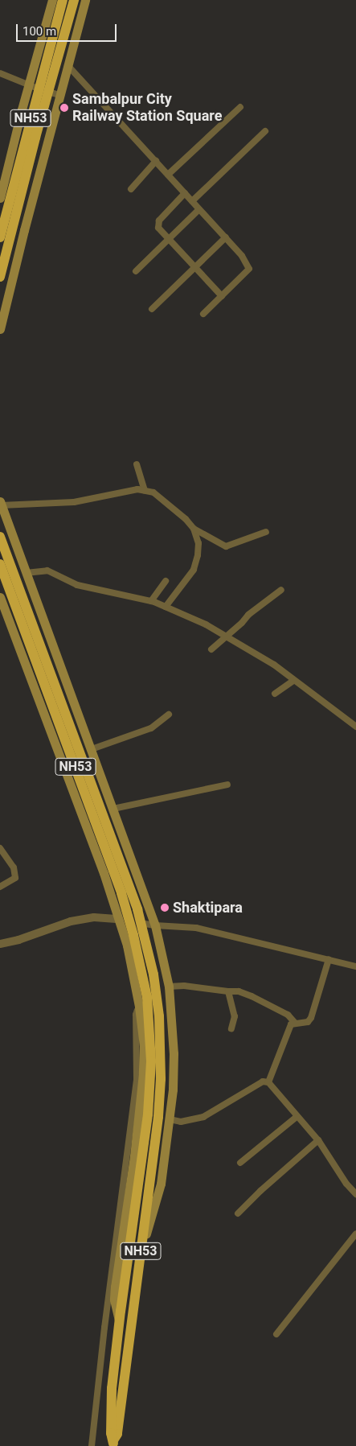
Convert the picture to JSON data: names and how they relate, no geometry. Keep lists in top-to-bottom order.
{
  "streets": {
    "highway": ["NH53"]
  },
  "places": ["Sambalpur City Railway Station Square", "Shaktipara"],
  "scale_bar": "100 m"
}
